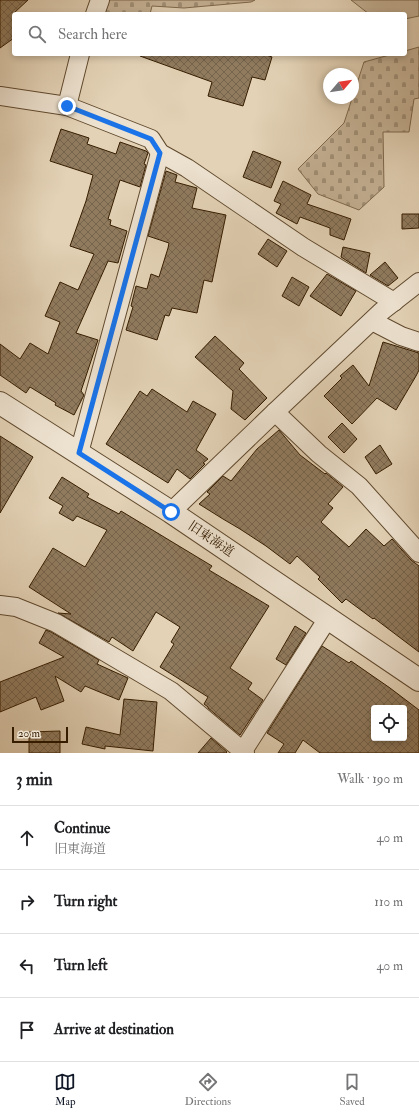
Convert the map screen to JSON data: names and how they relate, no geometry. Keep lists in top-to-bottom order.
{
  "streets": {
    "street": ["旧東海道"]
  },
  "scale_bar": "20 m",
  "north": "top right",
  "page": {
    "search": "Search here",
    "scale": "20 m",
    "heading": ["3 min", "Walk · 190 m"],
    "list": [
      ["Continue", "旧東海道", "40 m"],
      ["Turn right", "110 m"],
      ["Turn left", "40 m"],
      "Arrive at destination"
    ],
    "nav": ["Map", "Directions", "Saved"]
  }
}
